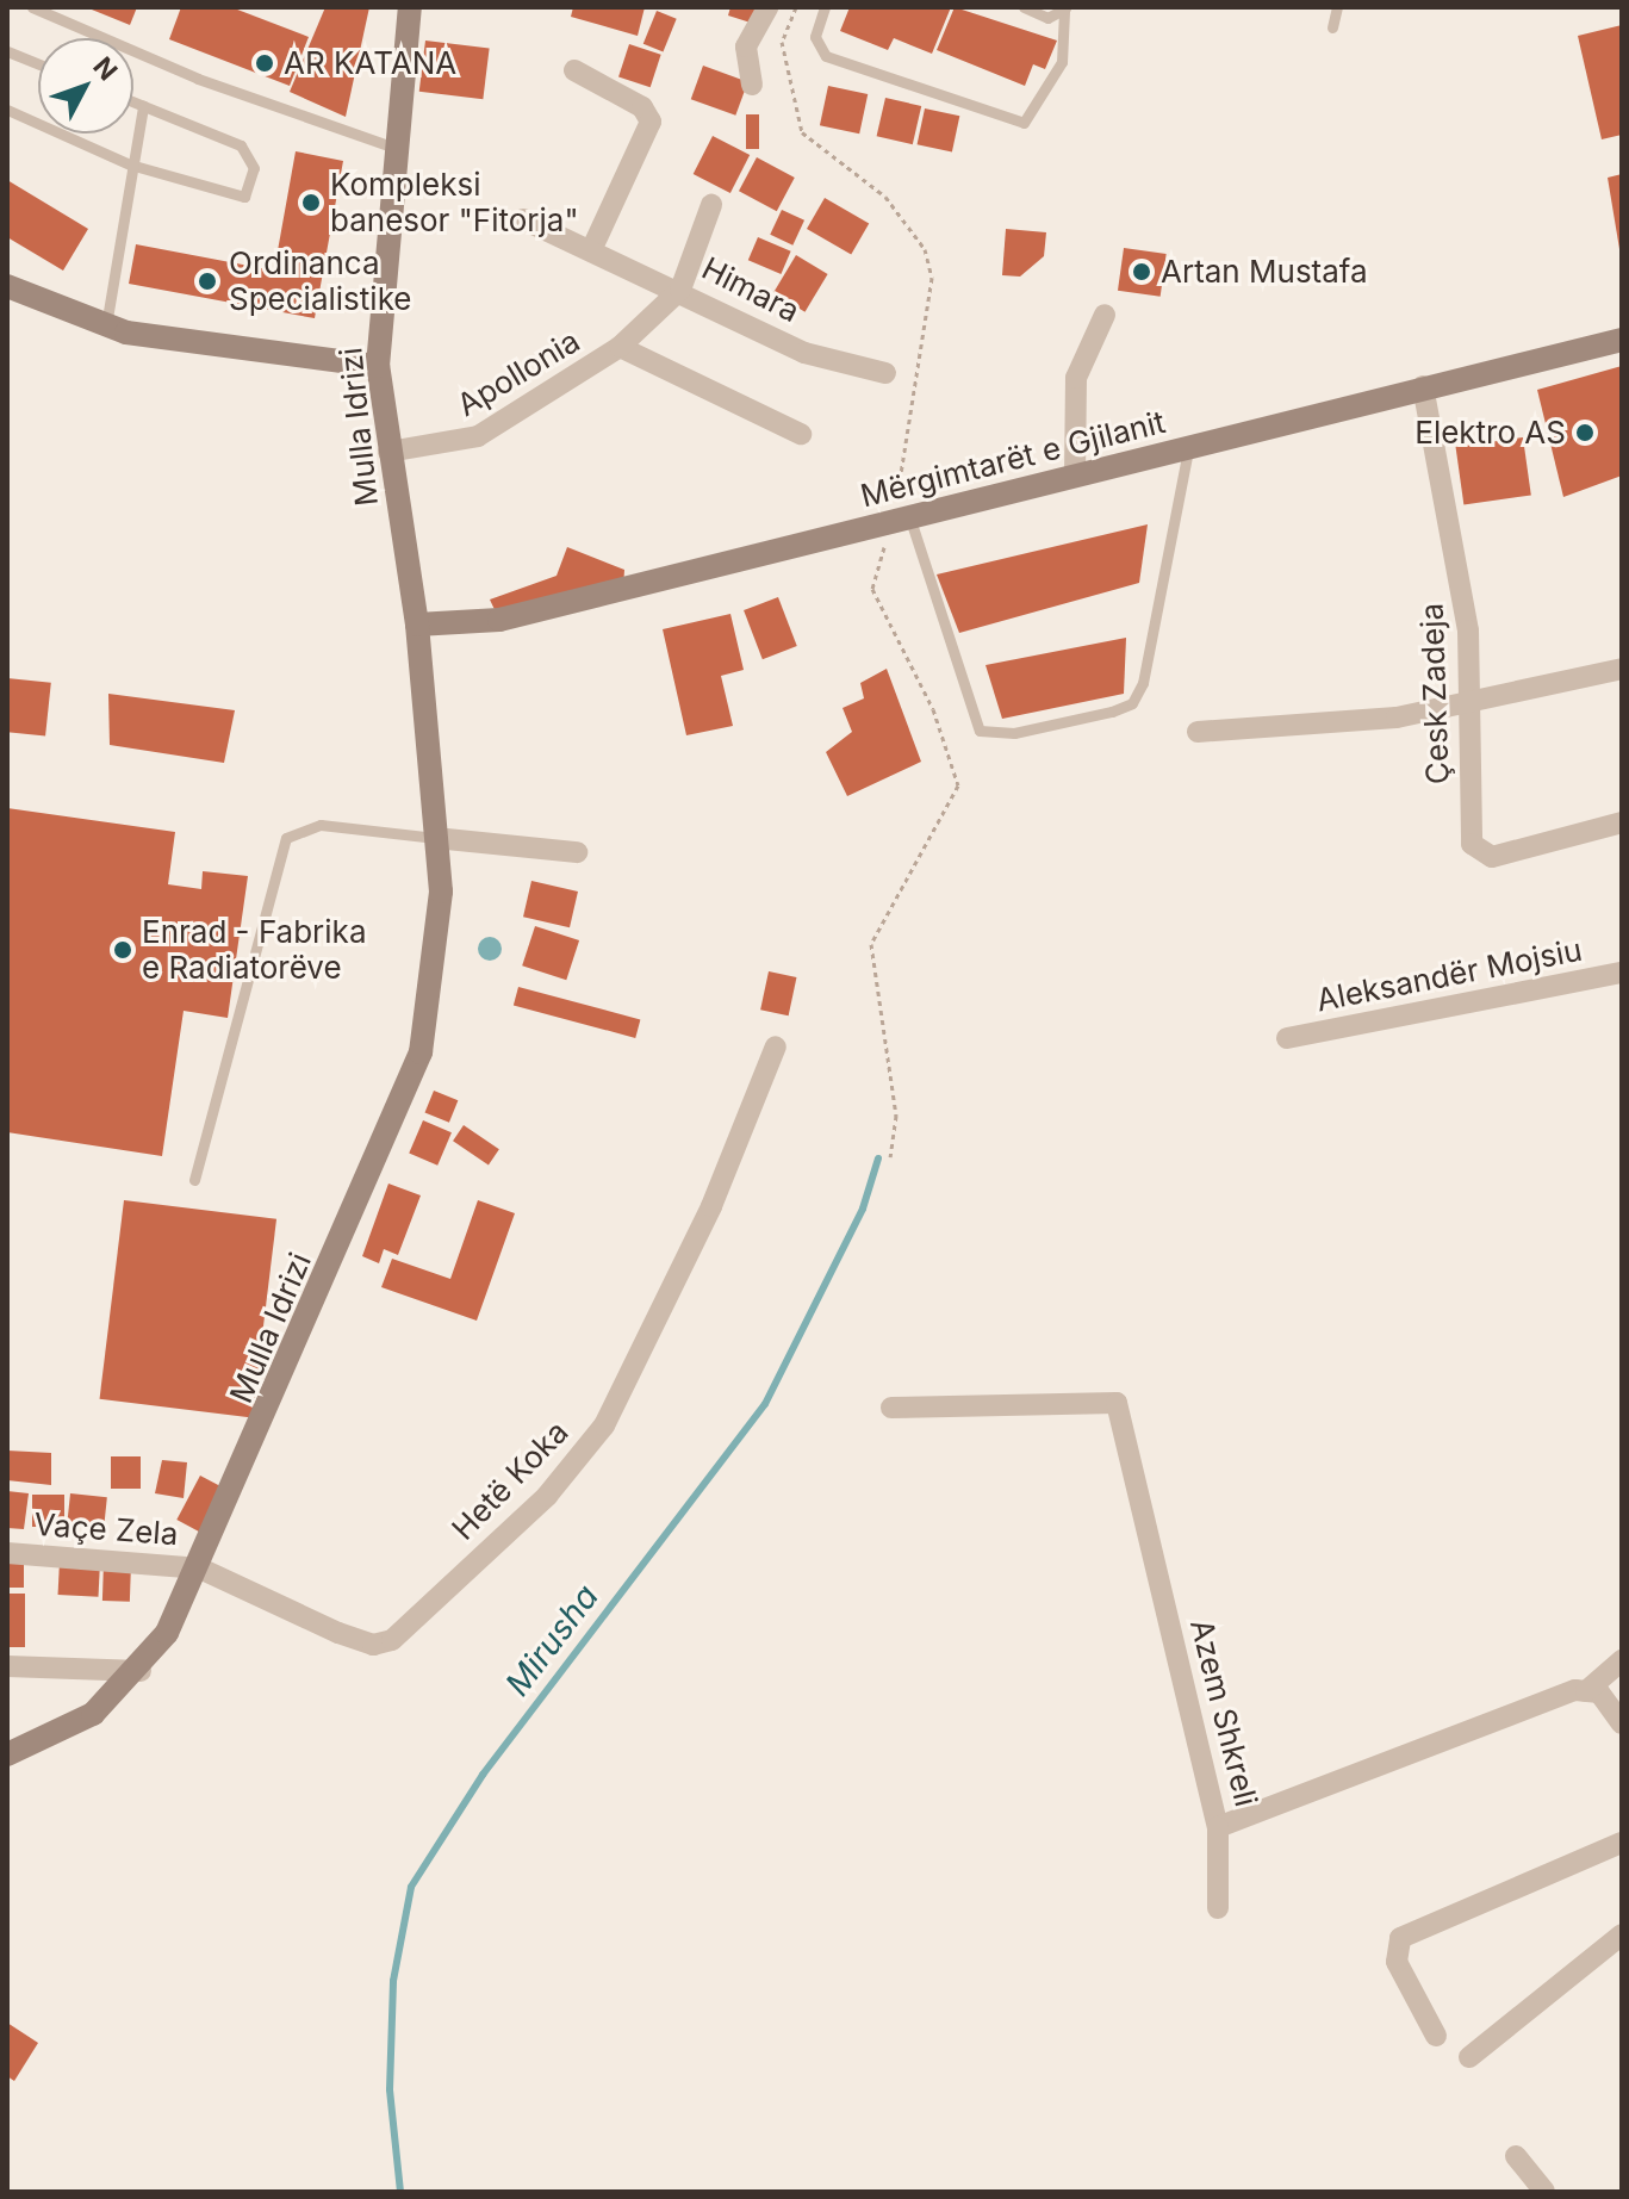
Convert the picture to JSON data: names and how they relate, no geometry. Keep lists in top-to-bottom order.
{
  "streets": {
    "street": [
      "Himara",
      "Apollonia",
      "Mulla Idrizi",
      "Mërgimtarët e Gjilanit",
      "Çesk Zadeja",
      "Aleksandër Mojsiu",
      "Hetë Koka",
      "Vaçe Zela",
      "Azem Shkreli"
    ]
  },
  "crossings": [
    ["Himara", "Apollonia"],
    ["Apollonia", "Mulla Idrizi"],
    ["Mulla Idrizi", "Mërgimtarët e Gjilanit"],
    ["Mulla Idrizi", "Hetë Koka"],
    ["Mulla Idrizi", "Vaçe Zela"],
    ["Mërgimtarët e Gjilanit", "Çesk Zadeja"],
    ["Hetë Koka", "Vaçe Zela"]
  ],
  "water": ["Mirusha"],
  "places": [
    "AR KATANA",
    "Kompleksi banesor \"Fitorja\"",
    "Artan Mustafa",
    "Ordinanca Specialistike",
    "Elektro AS",
    "Enrad - Fabrika e Radiatorëve"
  ],
  "north": "top right"
}
